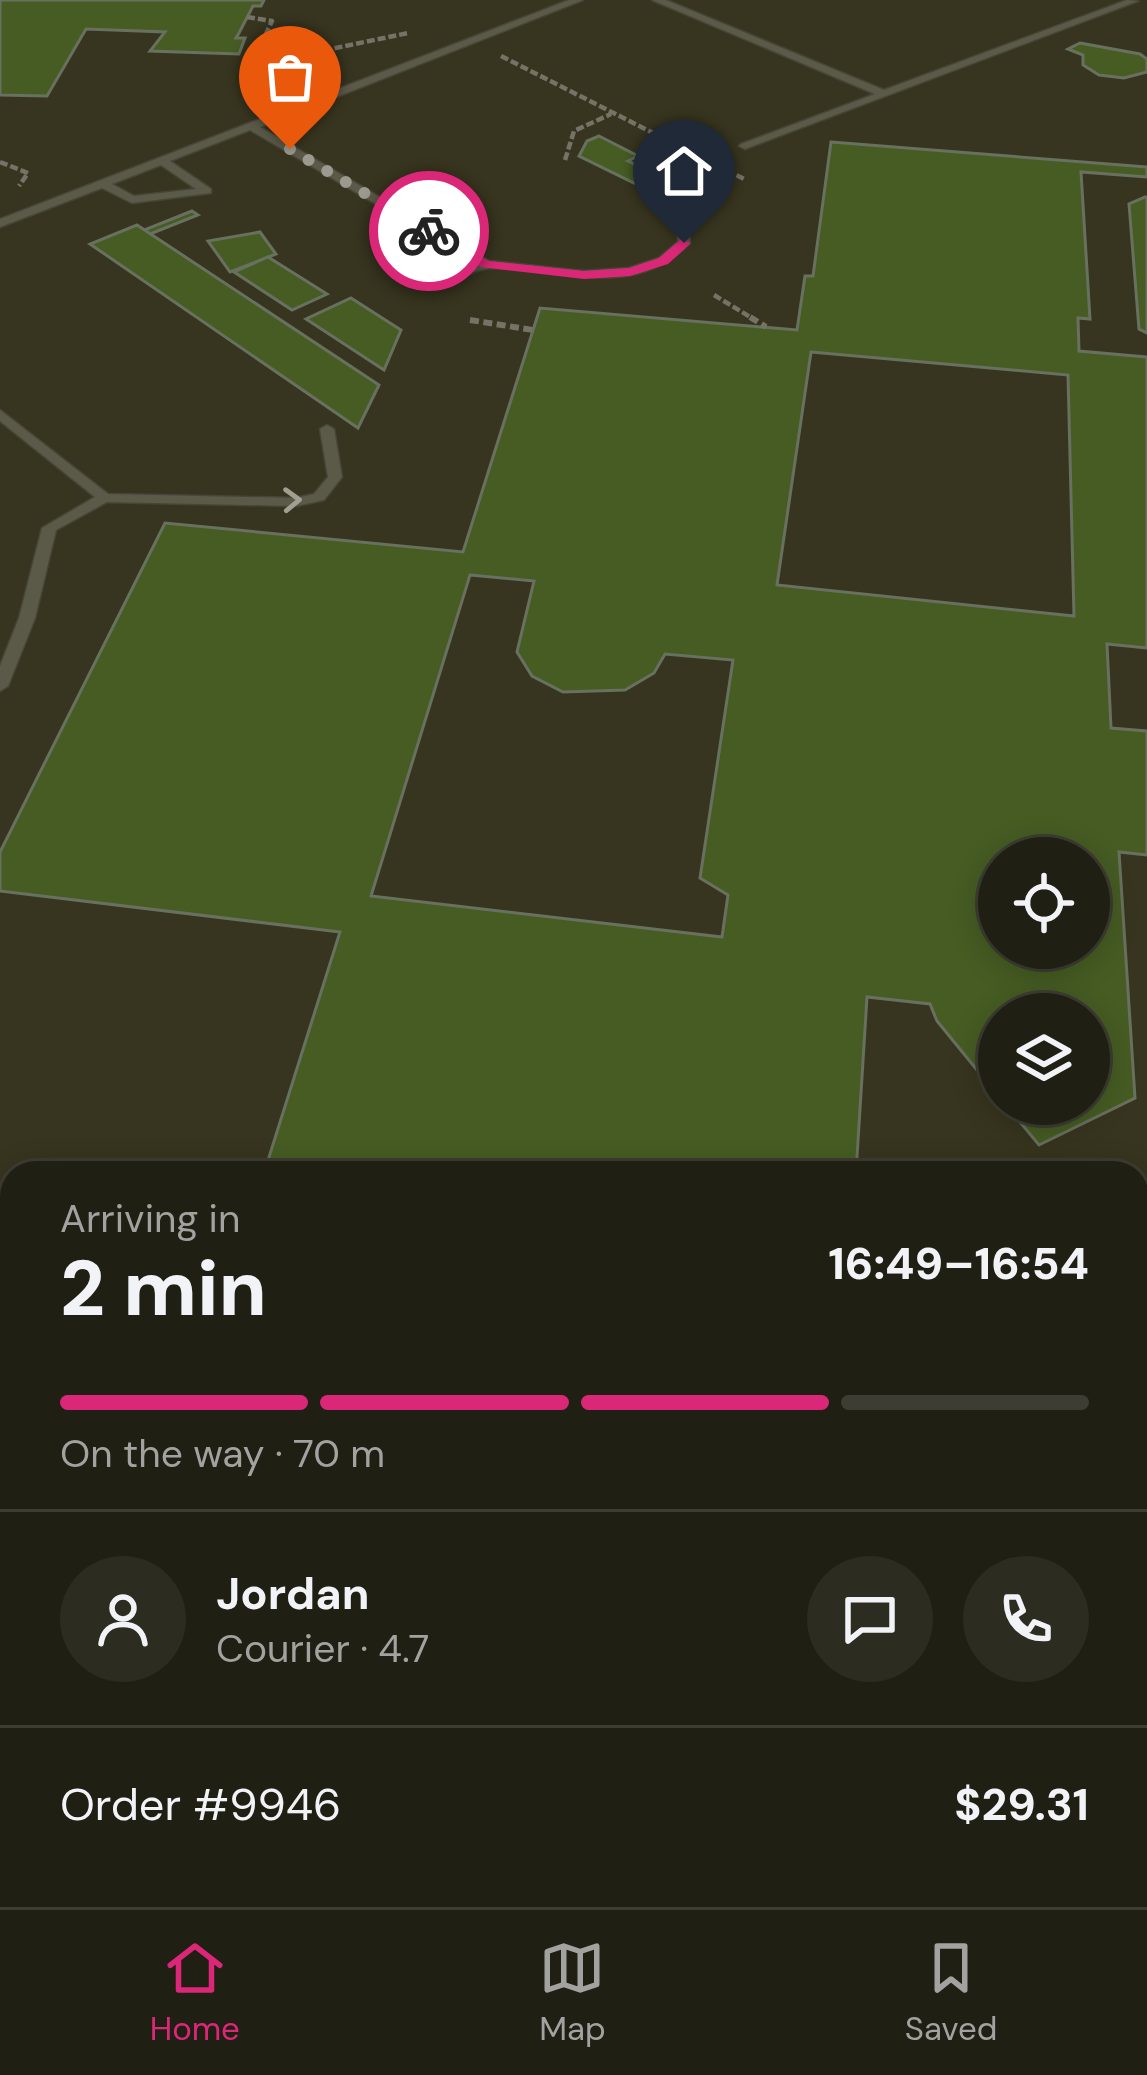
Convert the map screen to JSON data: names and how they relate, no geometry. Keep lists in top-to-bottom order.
{
  "page": {
    "heading": ["2 min", "Arriving in", "16:49–16:54"],
    "panel": [
      "Jordan",
      "Courier · 4.7",
      "Order #9946",
      "$29.31"
    ],
    "bar": "On the way · 70 m",
    "tabs": ["Home", "Map", "Saved"]
  }
}
